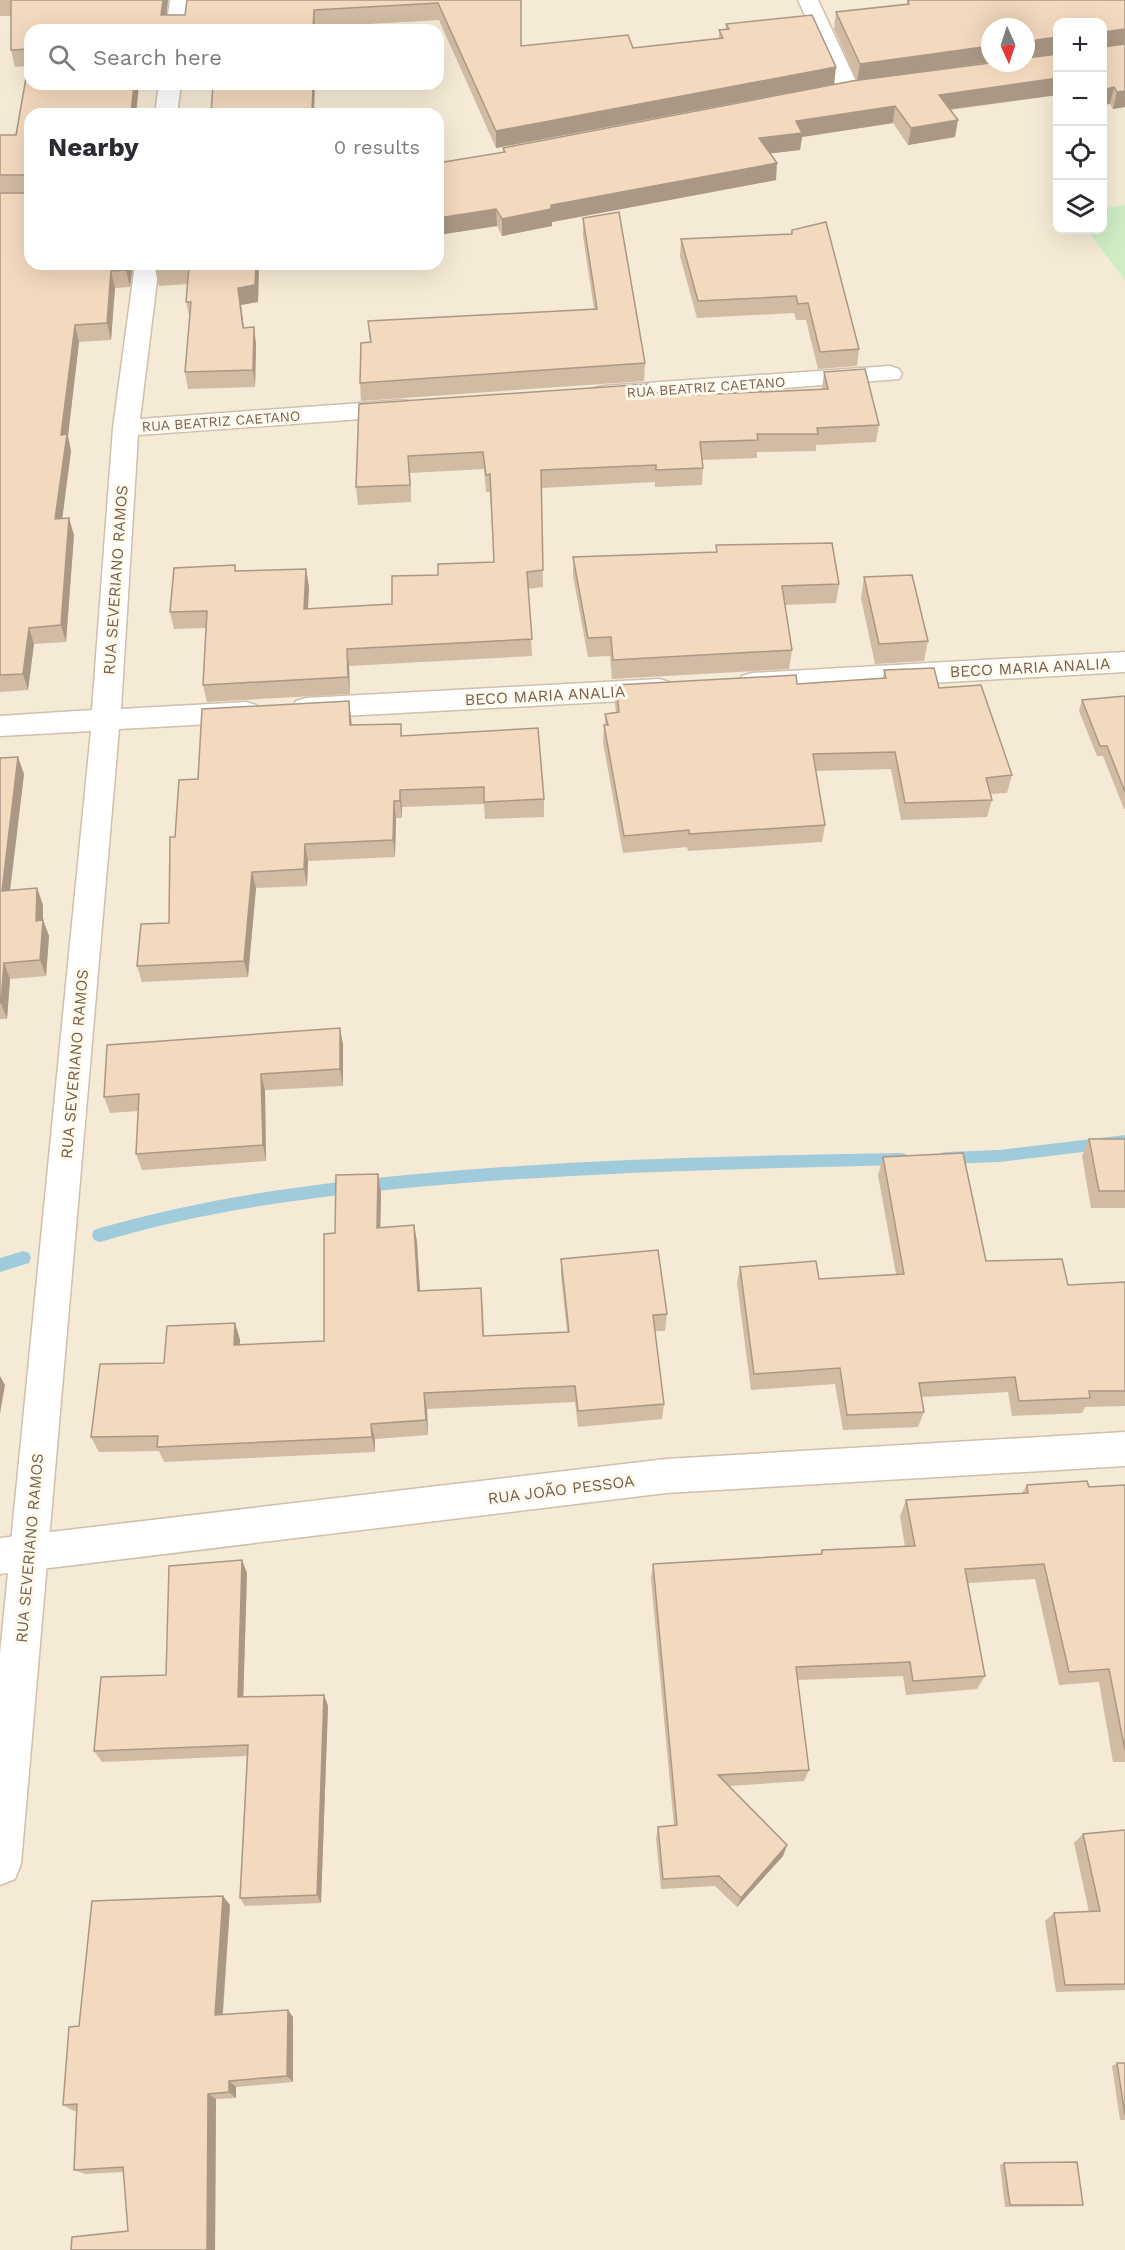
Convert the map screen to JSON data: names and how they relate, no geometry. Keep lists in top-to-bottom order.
{
  "streets": {
    "street": [
      "RUA BEATRIZ CAETANO",
      "RUA SEVERIANO RAMOS",
      "BECO MARIA ANALIA",
      "RUA JOÃO PESSOA"
    ]
  },
  "crossings": [
    ["RUA BEATRIZ CAETANO", "RUA SEVERIANO RAMOS"],
    ["RUA SEVERIANO RAMOS", "BECO MARIA ANALIA"],
    ["RUA SEVERIANO RAMOS", "RUA JOÃO PESSOA"]
  ],
  "north": "bottom",
  "page": {
    "map_buttons": ["+", "−"],
    "search": "Search here",
    "heading": ["Nearby", "0 results"]
  }
}
